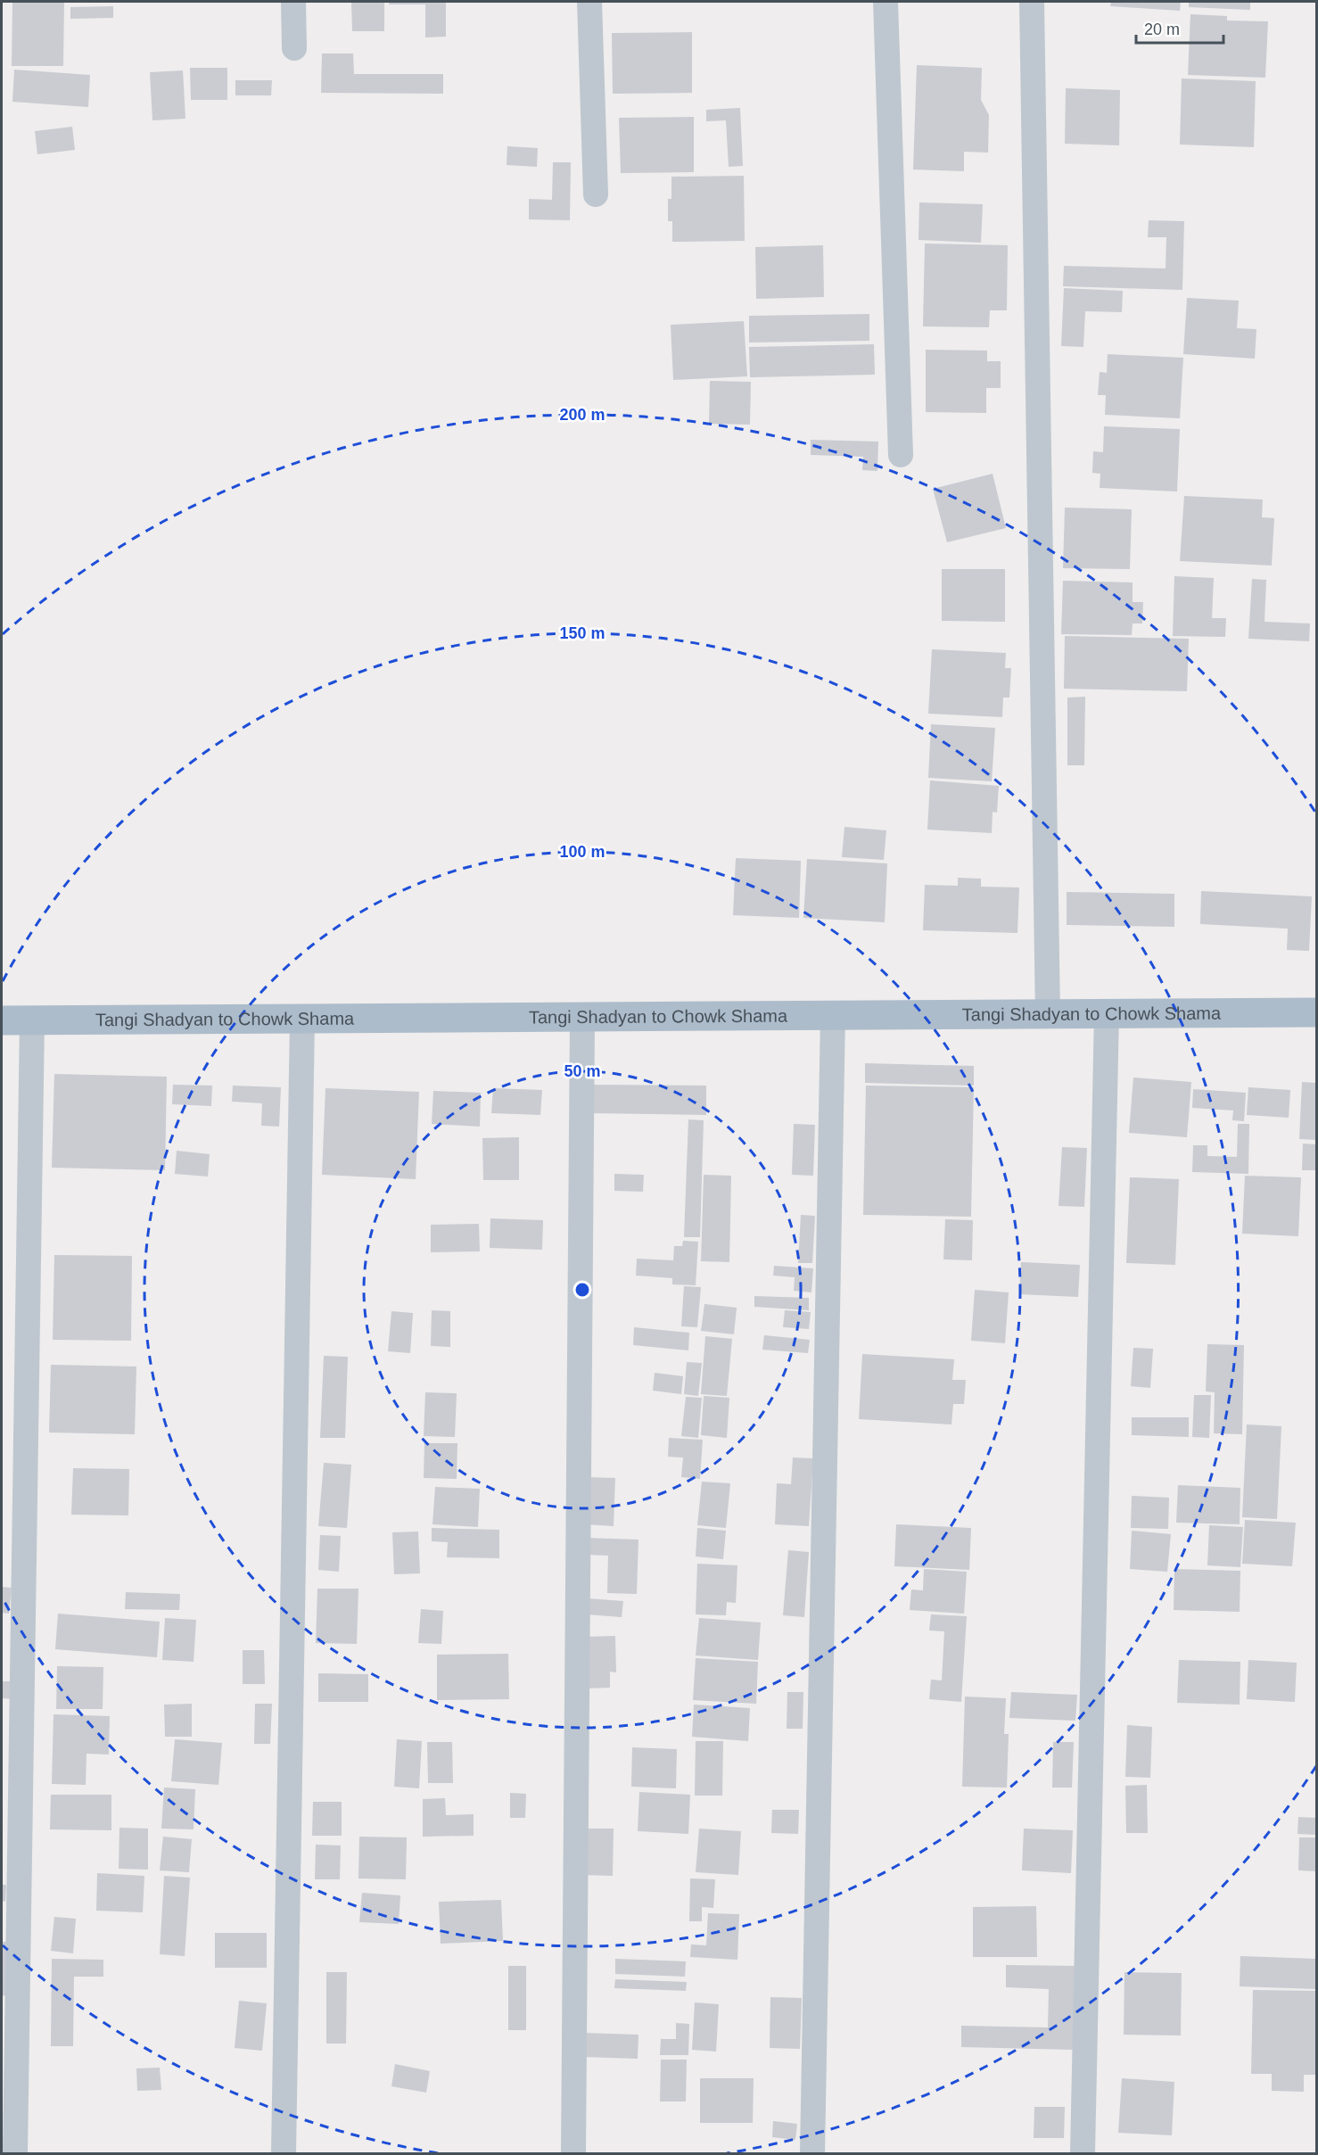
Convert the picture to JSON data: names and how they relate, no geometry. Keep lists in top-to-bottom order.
{
  "streets": {
    "main road": ["Tangi Shadyan to Chowk Shama"]
  },
  "scale_bar": "20 m",
  "rings": [
    "200 m",
    "150 m",
    "100 m",
    "50 m"
  ]
}
